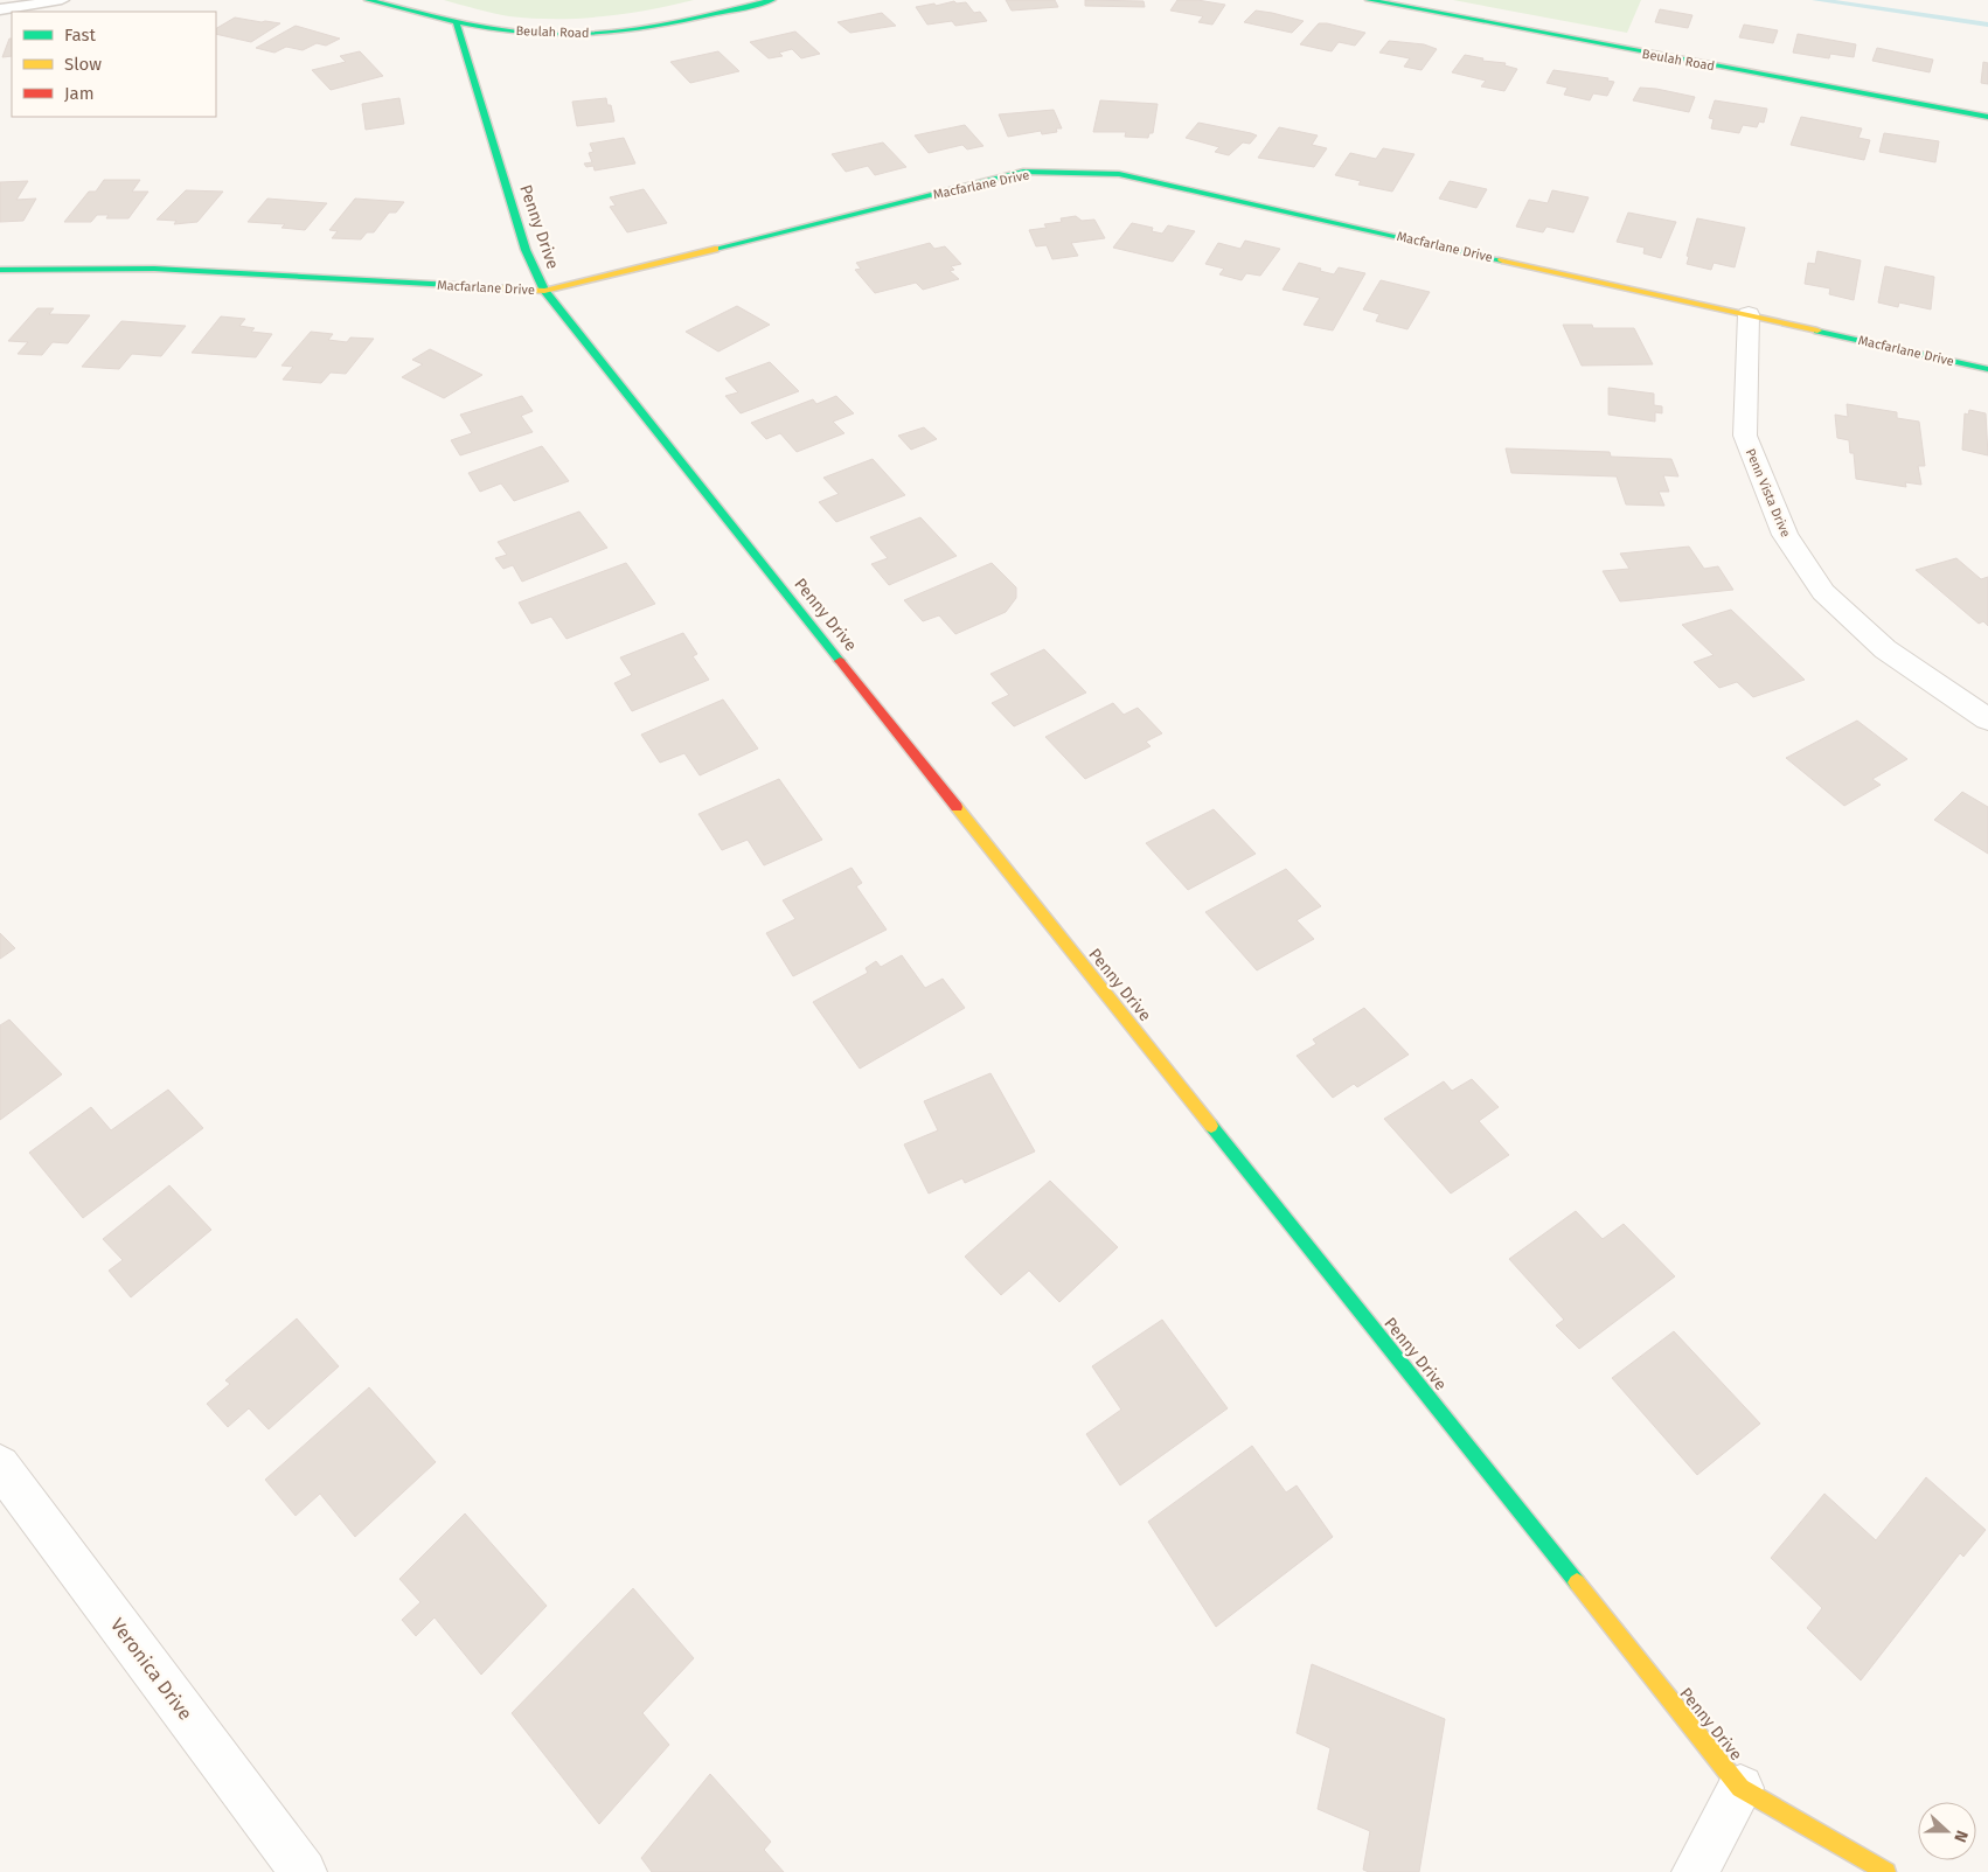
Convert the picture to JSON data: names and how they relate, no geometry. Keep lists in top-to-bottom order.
{
  "streets": {
    "street": [
      "Beulah Road",
      "Macfarlane Drive",
      "Penny Drive",
      "Penn Vista Drive",
      "Veronica Drive"
    ]
  },
  "crossings": [
    ["Beulah Road", "Penny Drive"],
    ["Macfarlane Drive", "Penny Drive"],
    ["Macfarlane Drive", "Penn Vista Drive"]
  ],
  "legend": ["Fast", "Slow", "Jam"],
  "north": "right"
}
